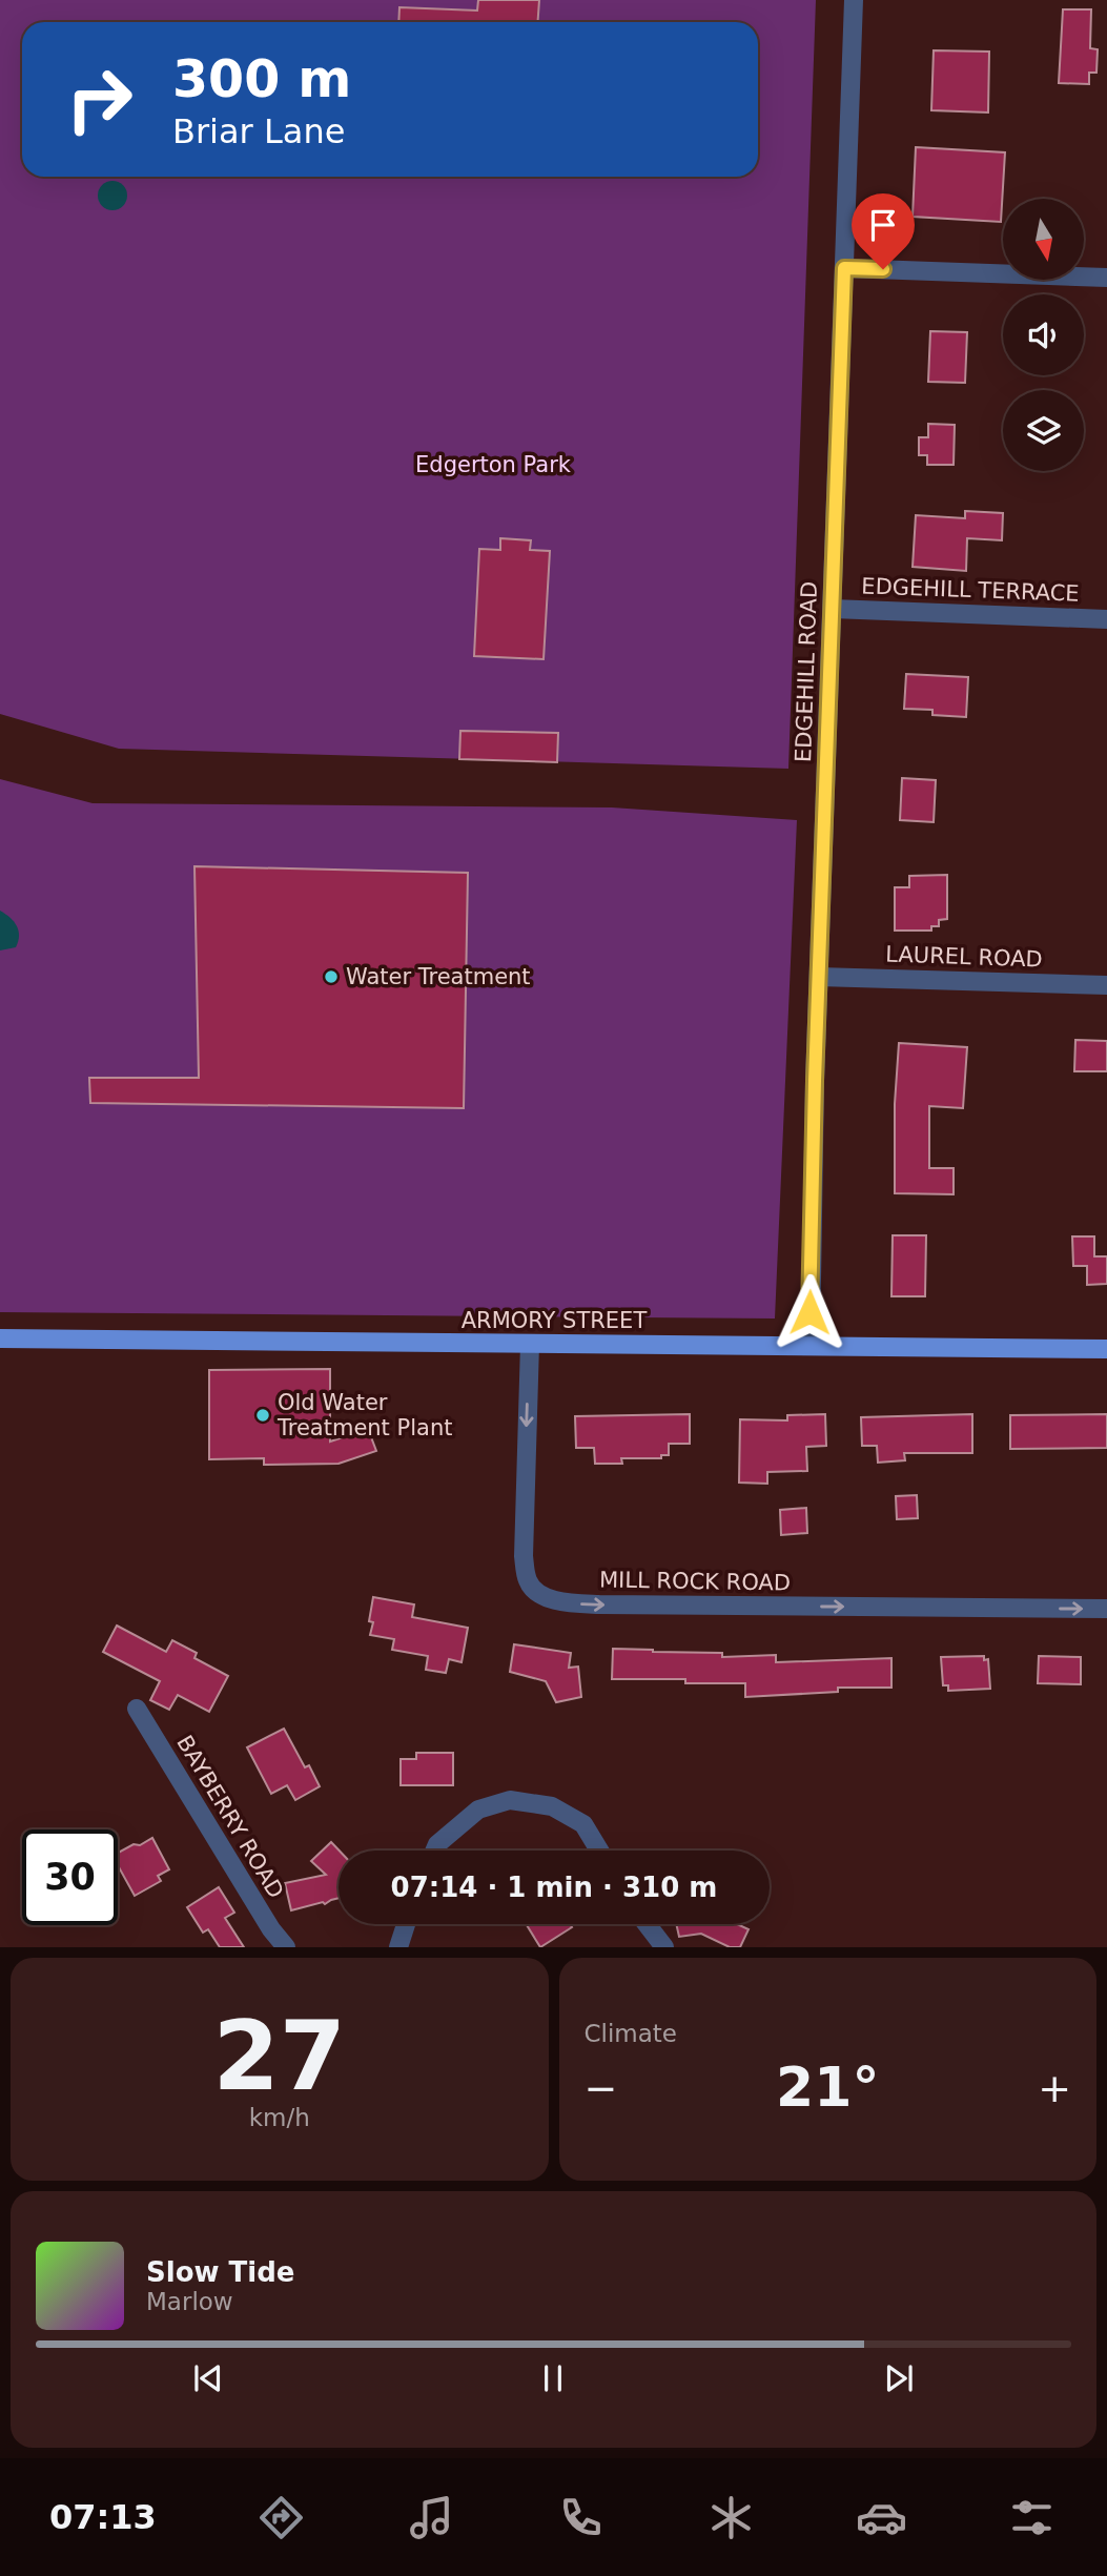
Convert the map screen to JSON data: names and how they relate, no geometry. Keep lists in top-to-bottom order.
{
  "streets": {
    "main road": ["ARMORY STREET"],
    "street": [
      "EDGEHILL TERRACE",
      "EDGEHILL ROAD",
      "LAUREL ROAD",
      "MILL ROCK ROAD",
      "BAYBERRY ROAD"
    ]
  },
  "crossings": [
    ["EDGEHILL TERRACE", "EDGEHILL ROAD"],
    ["EDGEHILL ROAD", "LAUREL ROAD"],
    ["EDGEHILL ROAD", "ARMORY STREET"],
    ["ARMORY STREET", "MILL ROCK ROAD"]
  ],
  "parks": ["Edgerton Park"],
  "places": ["Water Treatment", "Old Water Treatment Plant"],
  "north": "bottom",
  "page": {
    "turn": ["300 m", "Briar Lane"],
    "limit": "30",
    "trip": "07:14 · 1 min · 310 m",
    "tile": [
      ["27", "km/h"],
      "Climate"
    ],
    "heat": ["−", "21°", "+"],
    "song": ["Slow Tide", "Marlow"],
    "tabs": "07:13"
  }
}
